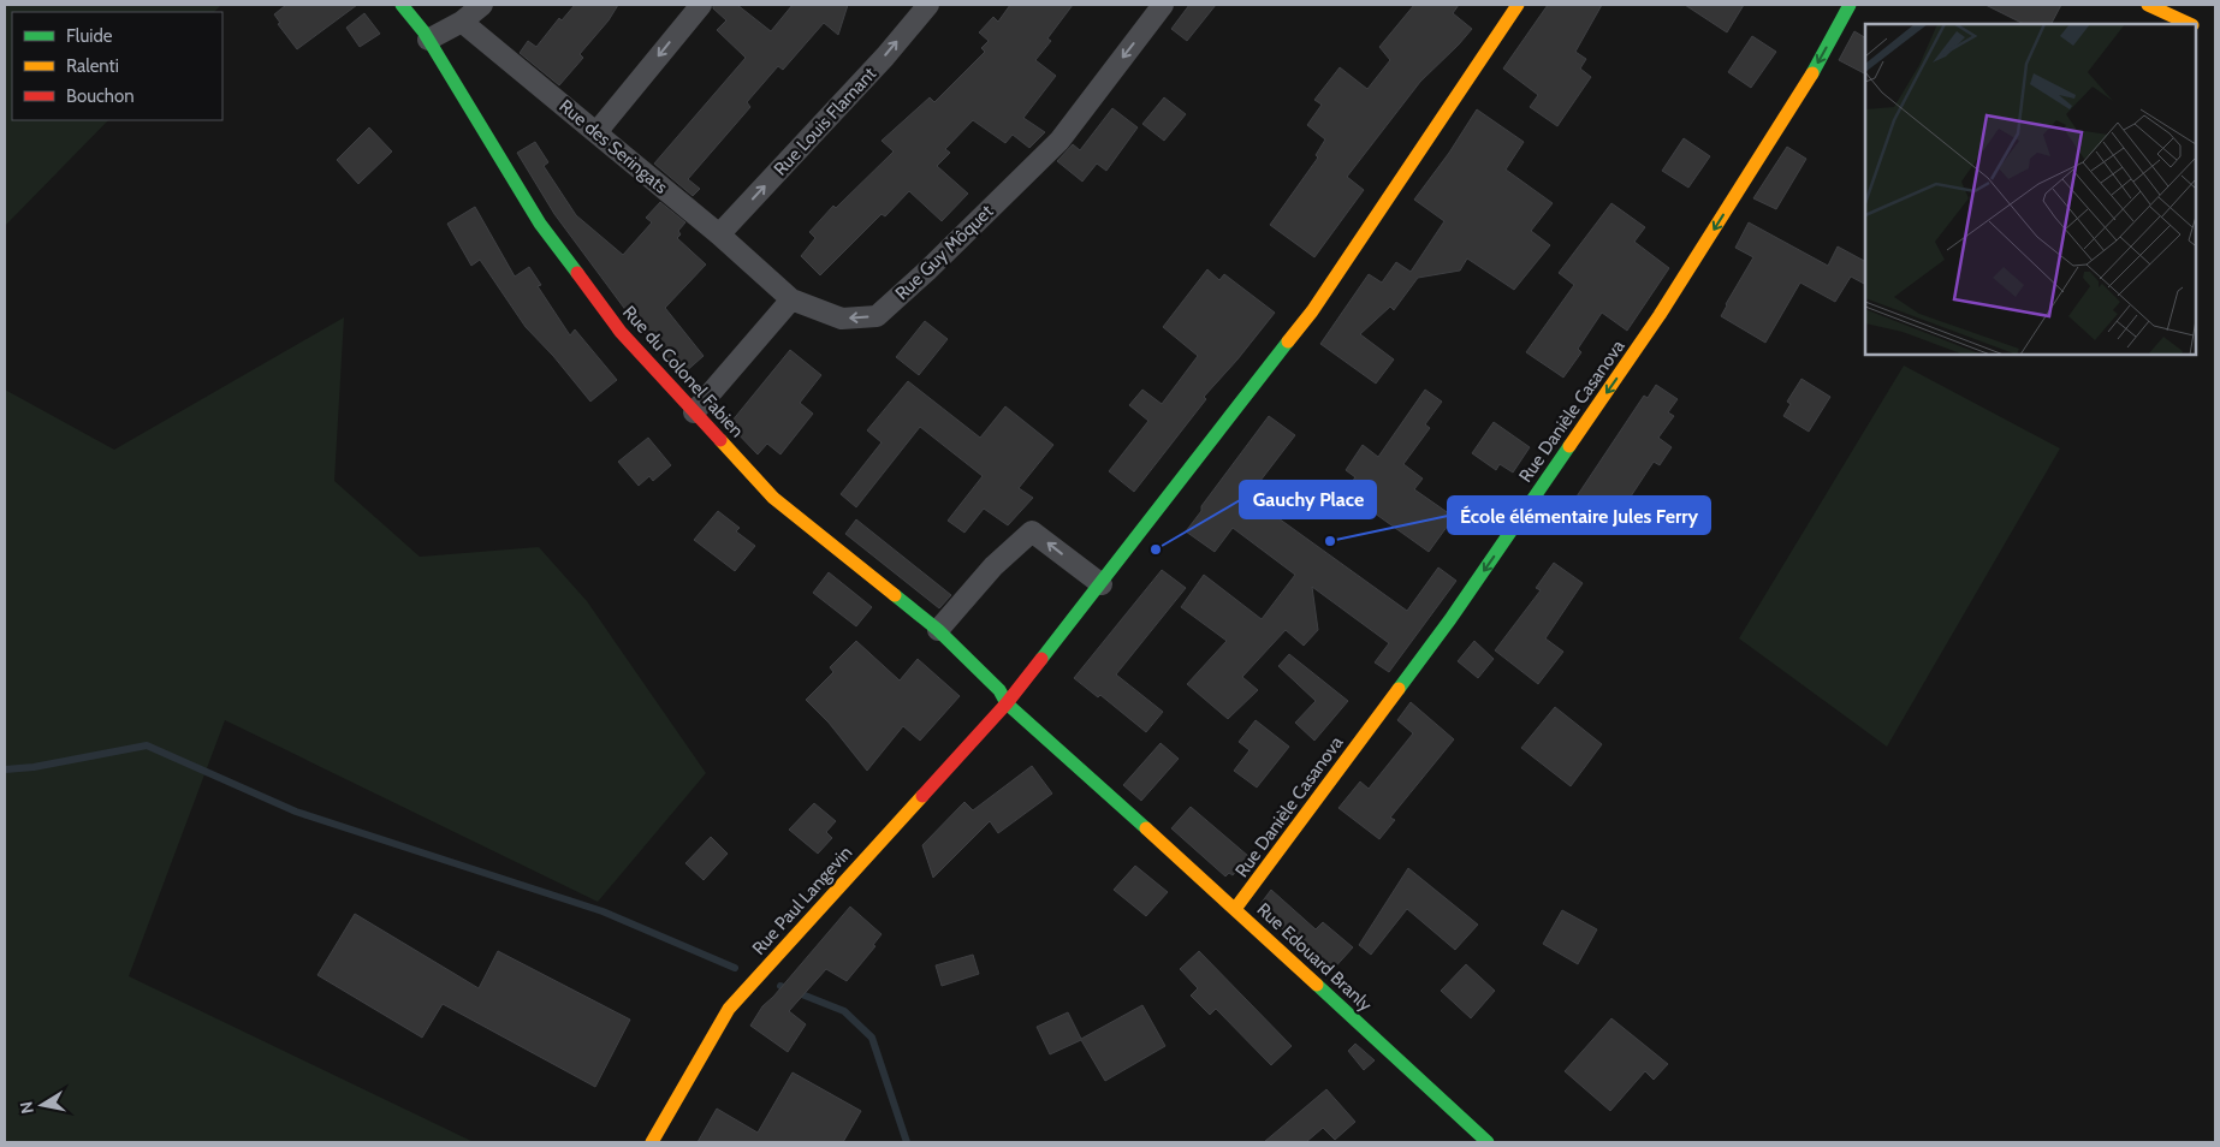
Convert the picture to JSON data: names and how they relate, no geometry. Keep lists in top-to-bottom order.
{
  "streets": {
    "street": [
      "Rue Louis Flamant",
      "Rue des Seringats",
      "Rue Guy Môquet",
      "Rue du Colonel Fabien",
      "Rue Danièle Casanova",
      "Rue Paul Langevin",
      "Rue Edouard Branly"
    ]
  },
  "crossings": [
    ["Rue Louis Flamant", "Rue des Seringats"],
    ["Rue des Seringats", "Rue Guy Môquet"],
    ["Rue du Colonel Fabien", "Rue Paul Langevin"],
    ["Rue du Colonel Fabien", "Rue Edouard Branly"],
    ["Rue Danièle Casanova", "Rue Edouard Branly"],
    ["Rue Paul Langevin", "Rue Edouard Branly"]
  ],
  "one_way": ["Rue Guy Môquet", "Rue Danièle Casanova"],
  "places": ["École élémentaire Jules Ferry", "Gauchy Place"],
  "legend": ["Fluide", "Ralenti", "Bouchon"],
  "north": "left"
}
